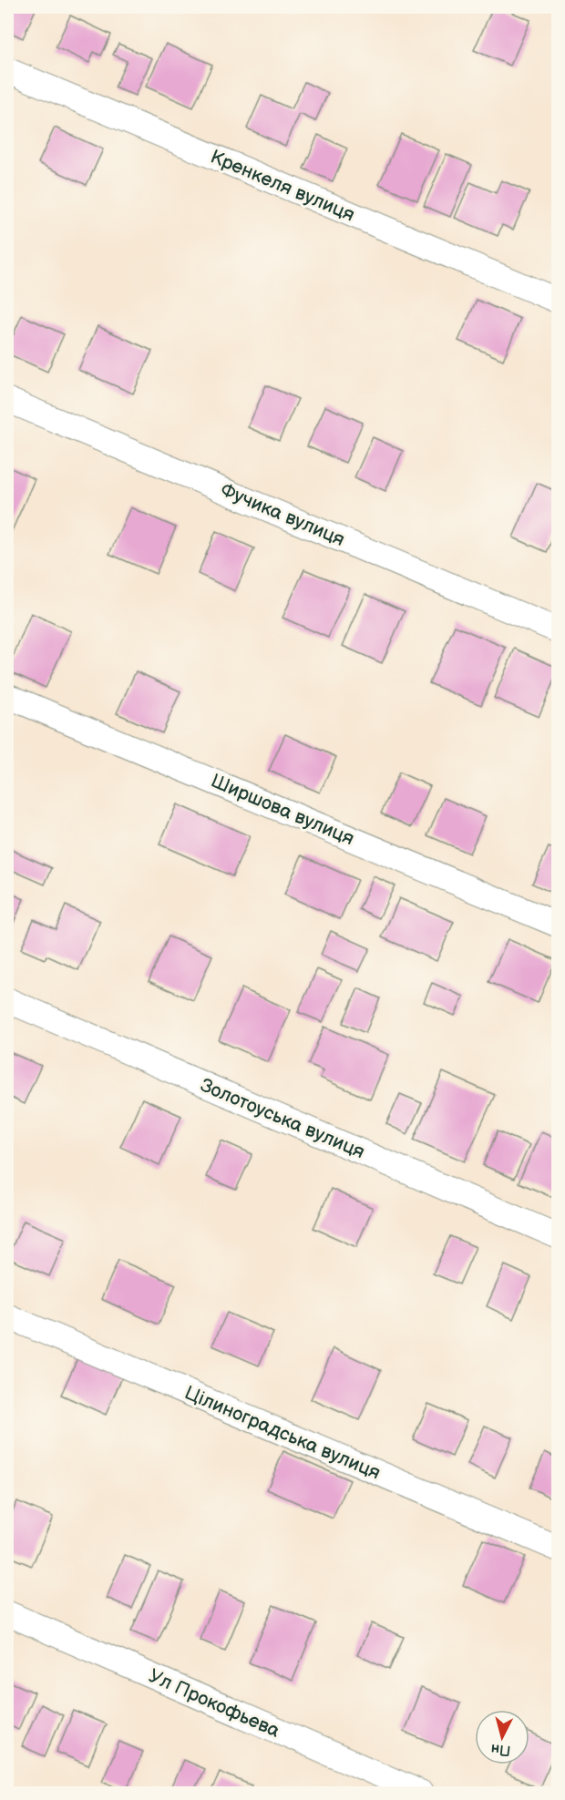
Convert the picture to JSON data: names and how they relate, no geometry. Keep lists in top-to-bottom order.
{
  "streets": {
    "street": [
      "Кренкеля вулиця",
      "Фучика вулиця",
      "Ширшова вулиця",
      "Золотоуська вулиця",
      "Цілиноградська вулиця",
      "Ул Прокофьева"
    ]
  },
  "north": "bottom"
}
